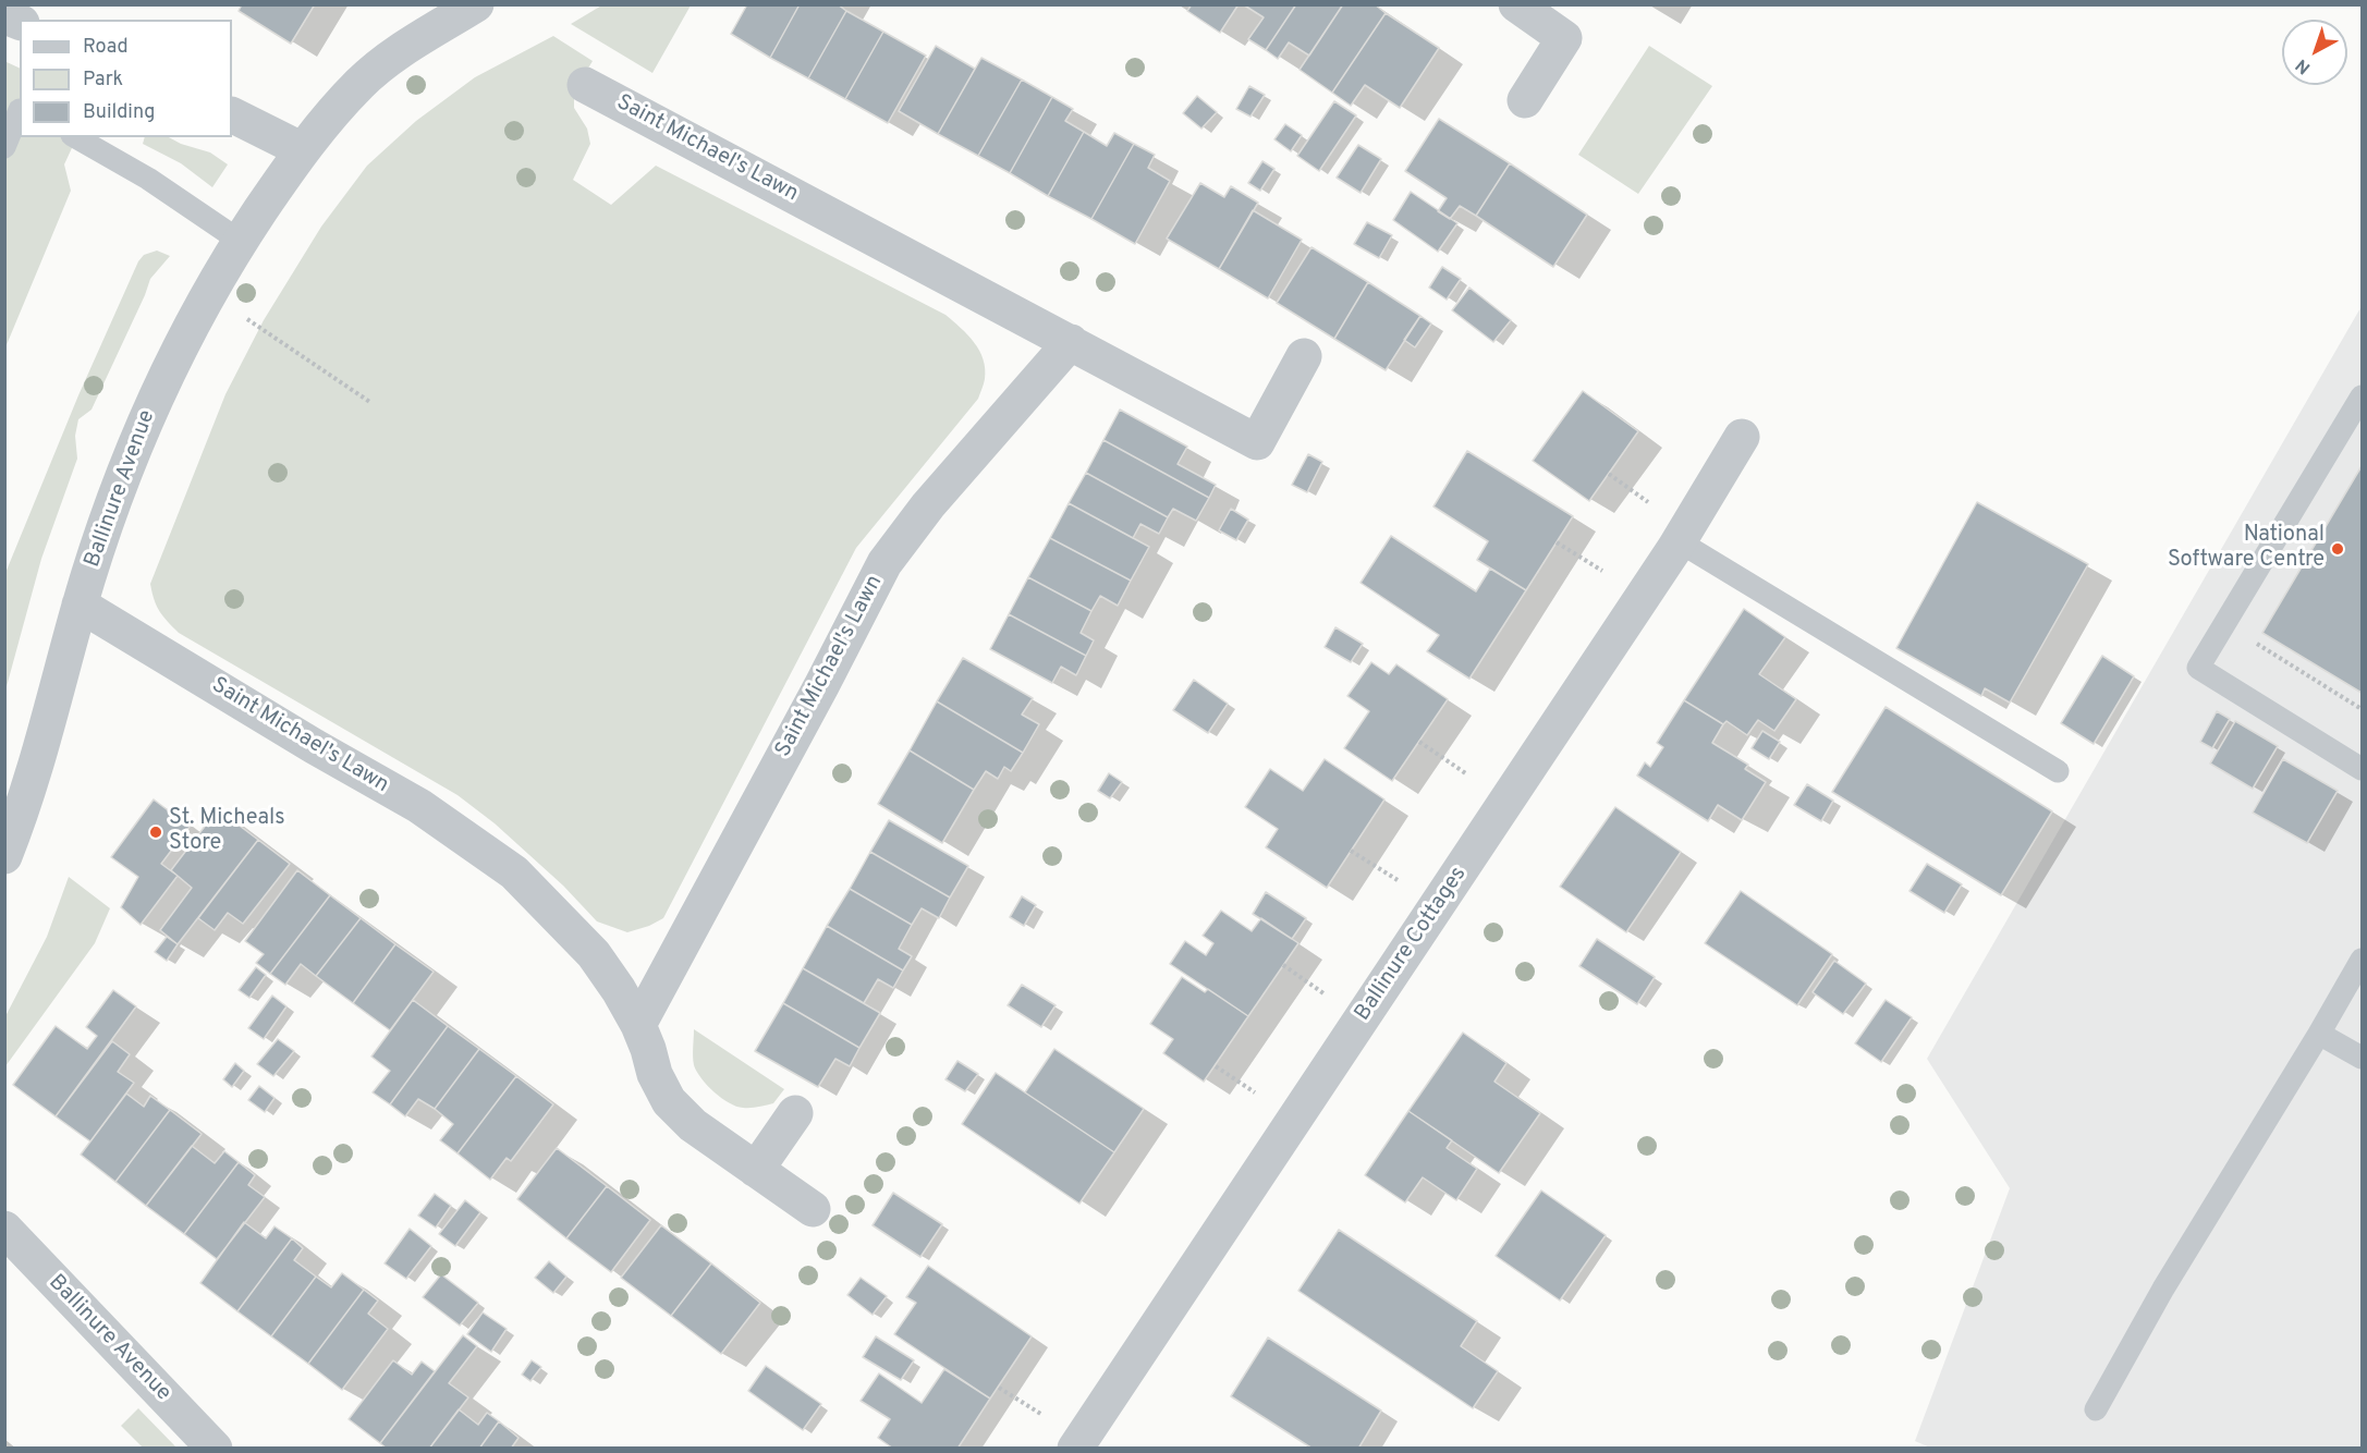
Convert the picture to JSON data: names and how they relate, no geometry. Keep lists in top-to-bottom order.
{
  "streets": {
    "street": ["Saint Michael's Lawn", "Ballinure Avenue", "Ballinure Cottages"]
  },
  "crossings": [
    ["Saint Michael's Lawn", "Ballinure Avenue"]
  ],
  "places": ["National Software Centre", "St. Micheals Store"],
  "legend": ["Road", "Park", "Building"],
  "north": "bottom left"
}
